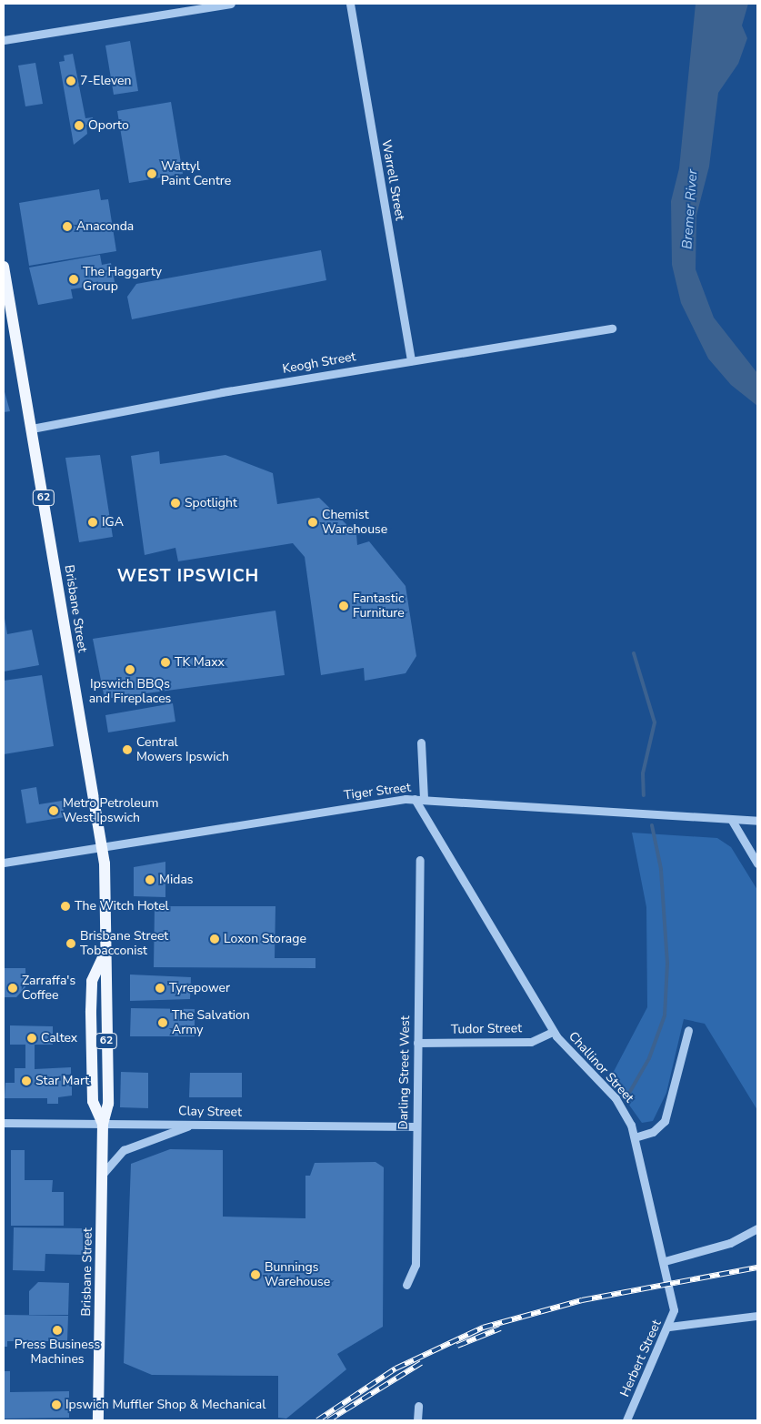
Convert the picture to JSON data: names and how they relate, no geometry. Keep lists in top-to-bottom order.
{
  "streets": {
    "main road": ["62", "Brisbane Street"],
    "street": [
      "Warrell Street",
      "Keogh Street",
      "Tiger Street",
      "Tudor Street",
      "Challinor Street",
      "Darling Street West",
      "Clay Street",
      "Herbert Street"
    ]
  },
  "crossings": [
    ["Warrell Street", "Keogh Street"],
    ["Keogh Street", "Brisbane Street"],
    ["Brisbane Street", "Tiger Street"],
    ["Brisbane Street", "Clay Street"],
    ["Tiger Street", "Challinor Street"],
    ["Tudor Street", "Challinor Street"],
    ["Tudor Street", "Darling Street West"],
    ["Challinor Street", "Herbert Street"],
    ["Darling Street West", "Clay Street"]
  ],
  "districts": ["WEST IPSWICH"],
  "water": ["Bremer River"],
  "places": [
    "7-Eleven",
    "Oporto",
    "Wattyl Paint Centre",
    "Anaconda",
    "The Haggarty Group",
    "Spotlight",
    "IGA",
    "Chemist Warehouse",
    "Fantastic Furniture",
    "TK Maxx",
    "Ipswich BBQs and Fireplaces",
    "Central Mowers Ipswich",
    "Metro Petroleum West Ipswich",
    "Midas",
    "The Witch Hotel",
    "Loxon Storage",
    "Brisbane Street Tobacconist",
    "Zarraffa's Coffee",
    "Tyrepower",
    "The Salvation Army",
    "Caltex",
    "Star Mart",
    "Bunnings Warehouse",
    "Press Business Machines",
    "Ipswich Muffler Shop & Mechanical"
  ]
}
